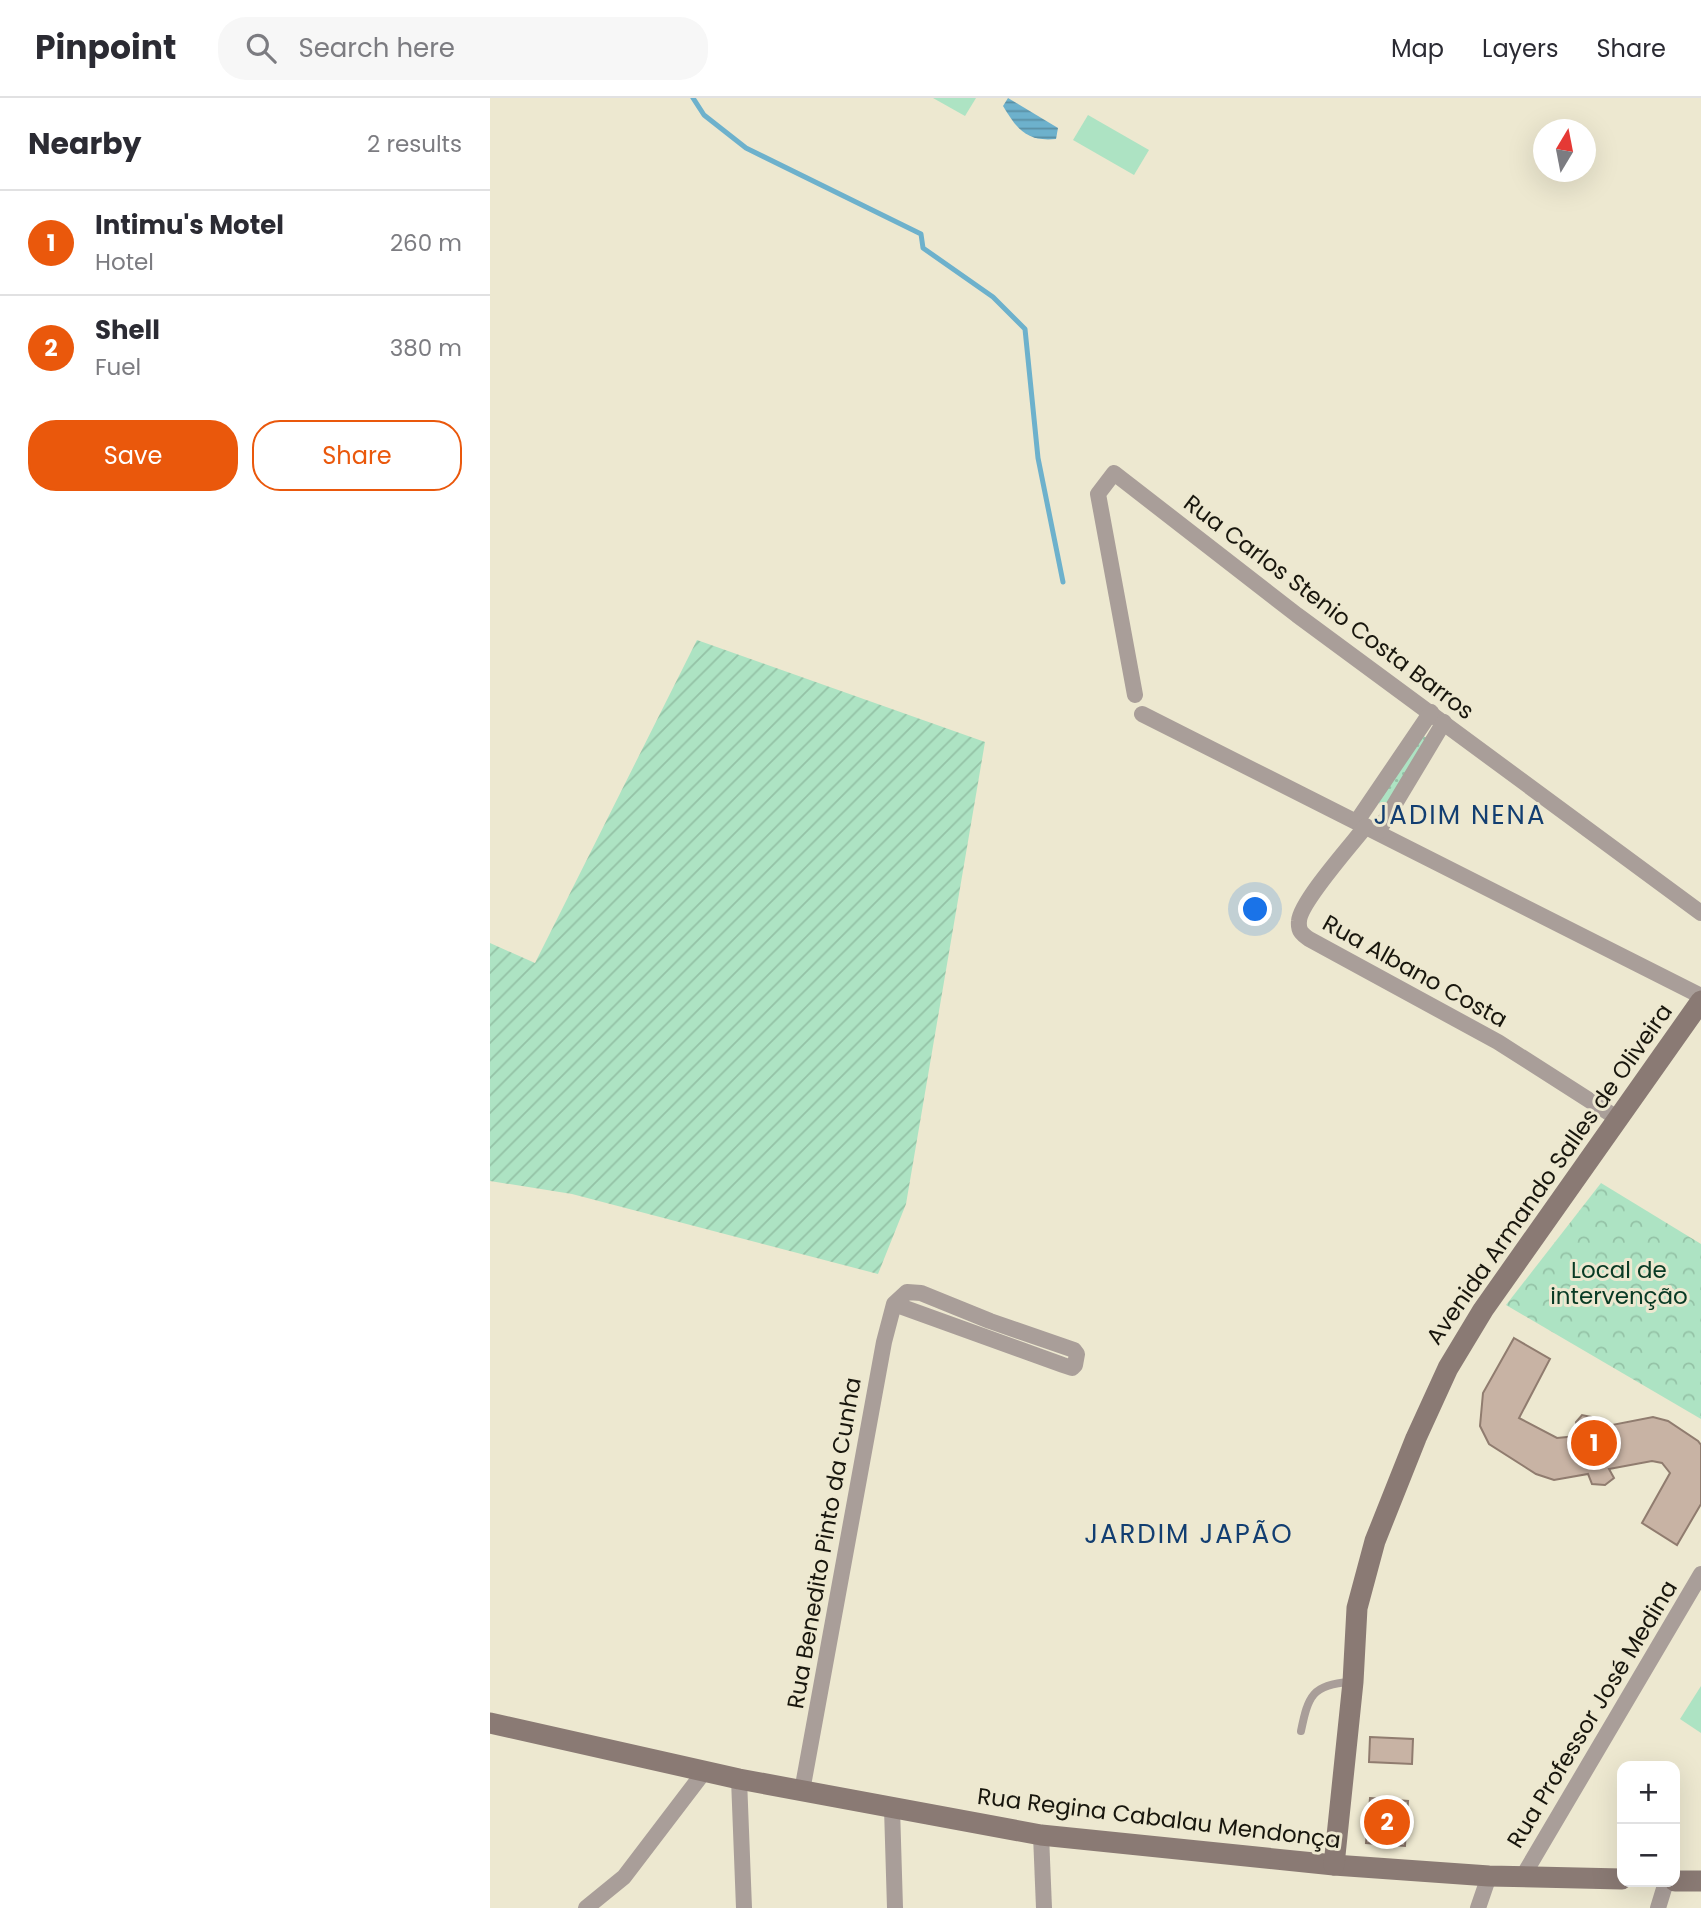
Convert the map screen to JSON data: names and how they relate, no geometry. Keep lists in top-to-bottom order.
{
  "streets": {
    "main road": ["Avenida Armando Salles de Oliveira", "Rua Regina Cabalau Mendonça"],
    "street": [
      "Rua Carlos Stenio Costa Barros",
      "Rua Albano Costa",
      "Rua Benedito Pinto da Cunha",
      "Rua Professor José Medina"
    ]
  },
  "crossings": [
    ["Rua Carlos Stenio Costa Barros", "Rua Albano Costa"],
    ["Rua Albano Costa", "Avenida Armando Salles de Oliveira"],
    ["Avenida Armando Salles de Oliveira", "Rua Regina Cabalau Mendonça"],
    ["Rua Benedito Pinto da Cunha", "Rua Regina Cabalau Mendonça"],
    ["Rua Professor José Medina", "Rua Regina Cabalau Mendonça"]
  ],
  "districts": ["JADIM NENA", "JARDIM JAPÃO"],
  "parks": ["Local de intervenção"],
  "north": "top",
  "page": {
    "header": "Pinpoint",
    "search": "Search here",
    "nav": ["Map", "Layers", "Share"],
    "heading": ["Nearby", "2 results"],
    "list": [
      {
        "mark": "1",
        "name": "Intimu's Motel",
        "note": "Hotel",
        "value": "260 m"
      },
      {
        "mark": "2",
        "name": "Shell",
        "note": "Fuel",
        "value": "380 m"
      }
    ],
    "buttons": ["Save", "Share"],
    "pins": ["1", "2"],
    "map_buttons": ["+", "−"]
  }
}
